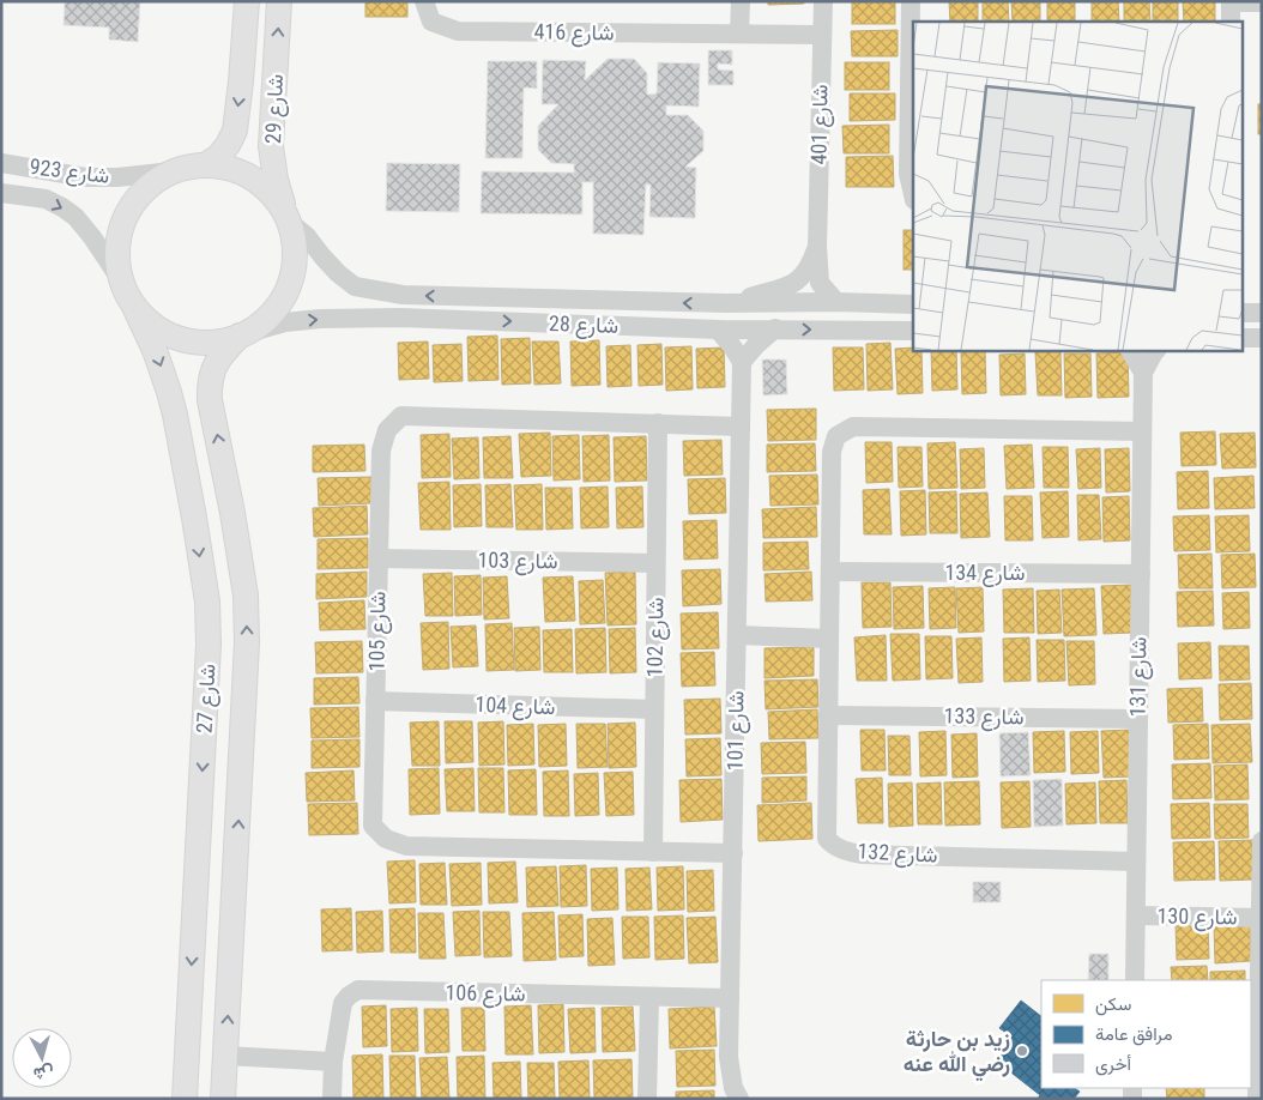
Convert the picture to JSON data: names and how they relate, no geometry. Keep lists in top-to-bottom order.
{
  "streets": {
    "main road": ["شارع 29", "شارع 27"],
    "street": [
      "شارع 416",
      "شارع 401",
      "شارع 923",
      "شارع 28",
      "شارع 103",
      "شارع 134",
      "شارع 105",
      "شارع 102",
      "شارع 131",
      "شارع 104",
      "شارع 133",
      "شارع 101",
      "شارع 132",
      "شارع 130",
      "شارع 106"
    ]
  },
  "crossings": [
    ["شارع 416", "شارع 401"],
    ["شارع 29", "شارع 923"],
    ["شارع 29", "شارع 28"],
    ["شارع 29", "شارع 27"],
    ["شارع 401", "شارع 28"],
    ["شارع 923", "شارع 28"],
    ["شارع 923", "شارع 27"],
    ["شارع 28", "شارع 27"],
    ["شارع 103", "شارع 105"],
    ["شارع 103", "شارع 102"],
    ["شارع 134", "شارع 131"],
    ["شارع 134", "شارع 132"],
    ["شارع 105", "شارع 102"],
    ["شارع 105", "شارع 104"],
    ["شارع 105", "شارع 101"],
    ["شارع 102", "شارع 104"],
    ["شارع 131", "شارع 133"],
    ["شارع 131", "شارع 132"],
    ["شارع 131", "شارع 130"],
    ["شارع 133", "شارع 132"],
    ["شارع 101", "شارع 106"]
  ],
  "one_way": ["شارع 923"],
  "places": ["زيد بن حارثة رضي الله عنه"],
  "legend": ["سكن", "مرافق عامة", "أخرى"],
  "north": "bottom"
}
